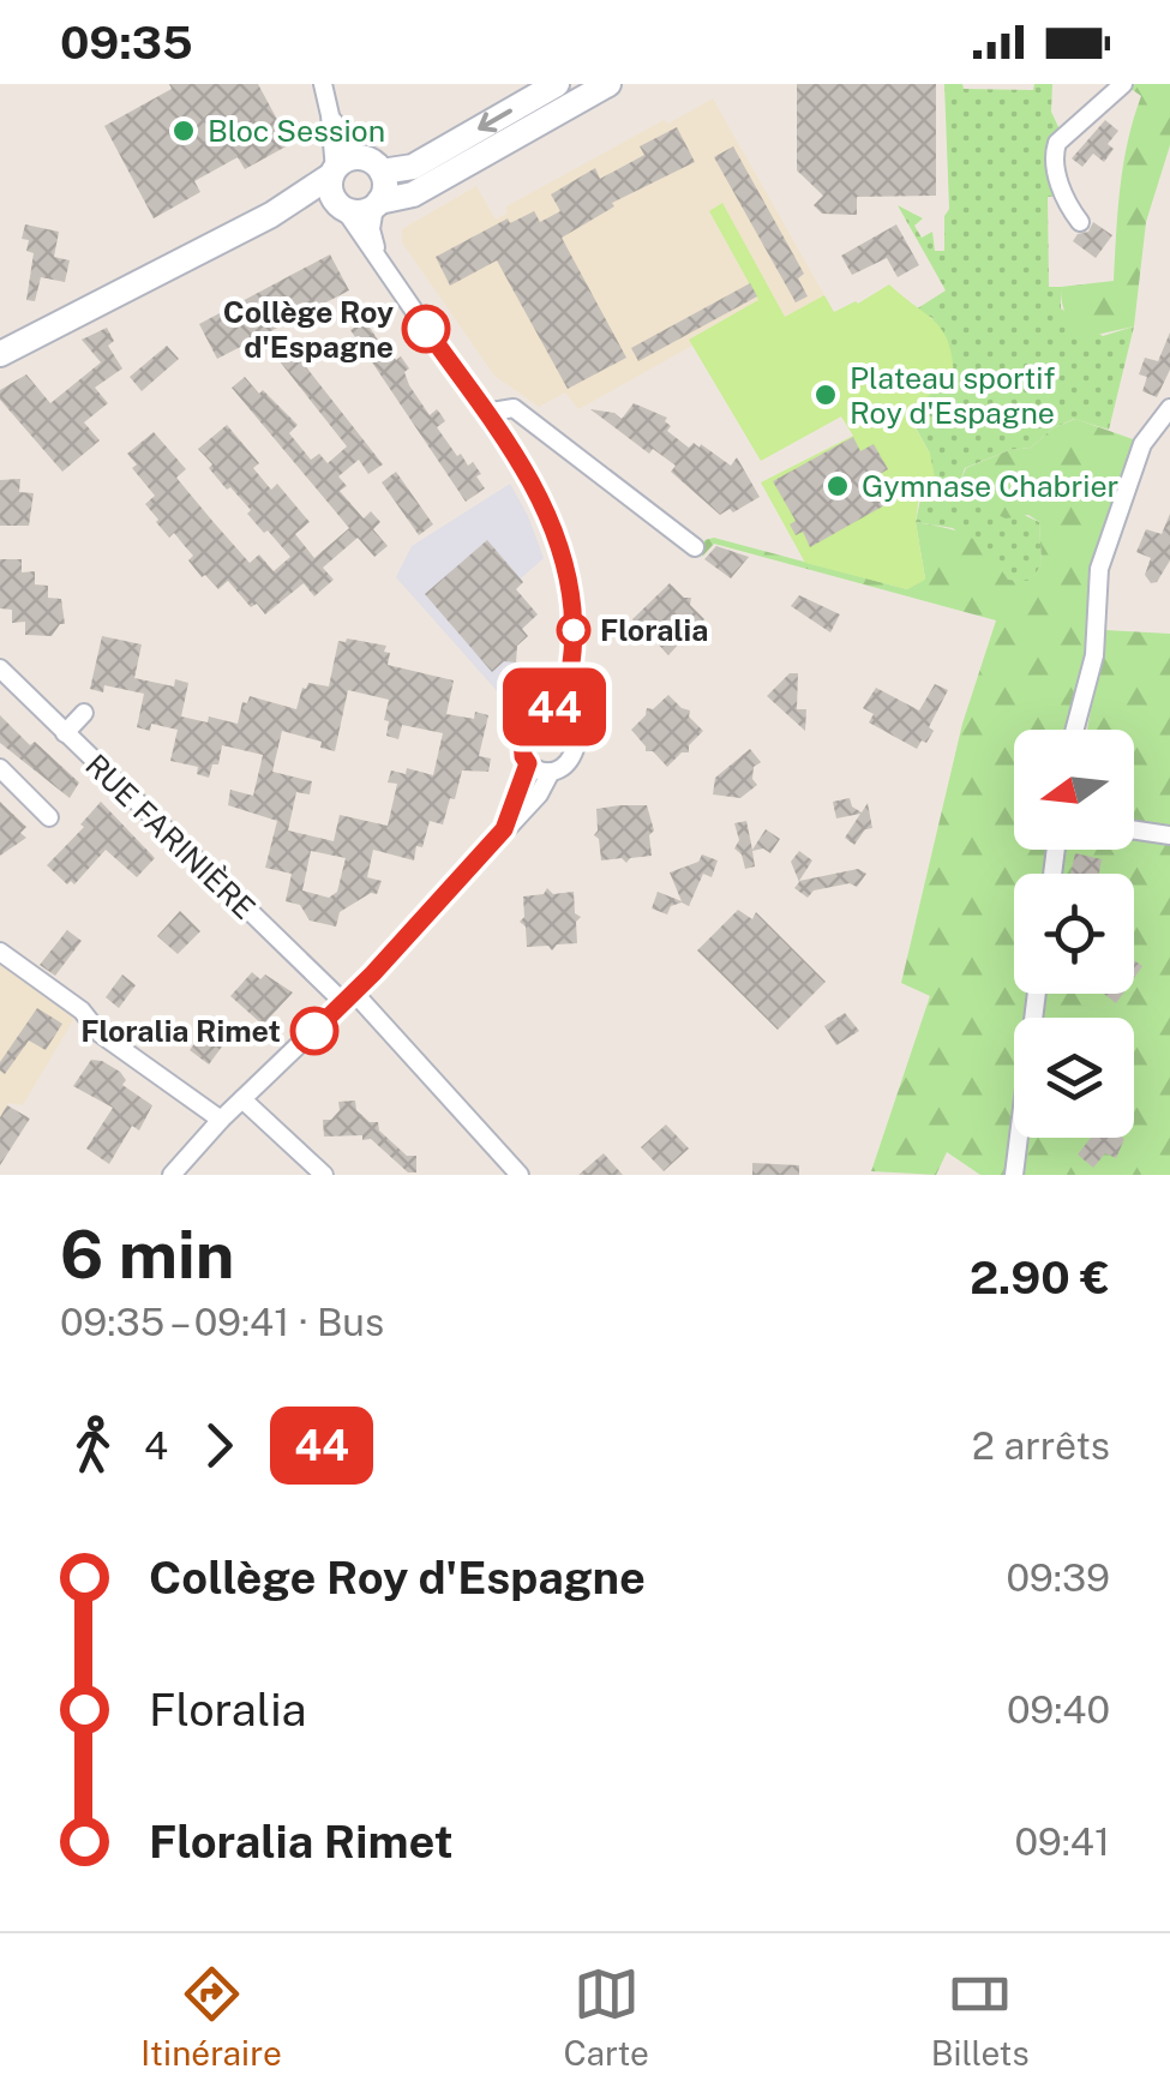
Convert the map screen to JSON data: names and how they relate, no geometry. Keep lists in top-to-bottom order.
{
  "streets": {
    "street": ["RUE FARINIÈRE"]
  },
  "places": [
    "Bloc Session",
    "Collège Roy d'Espagne",
    "Plateau sportif Roy d'Espagne",
    "Gymnase Chabrier",
    "Floralia",
    "Floralia Rimet"
  ],
  "lines": ["bus line 44"],
  "north": "left",
  "page": {
    "status": "09:35",
    "on_map": "44",
    "heading": ["6 min", "09:35 – 09:41 · Bus", "2.90 €"],
    "legs": ["4", "44", "2 arrêts"],
    "list": [
      {
        "name": "Collège Roy d'Espagne",
        "value": "09:39"
      },
      {
        "name": "Floralia",
        "value": "09:40"
      },
      {
        "name": "Floralia Rimet",
        "value": "09:41"
      }
    ],
    "tabs": ["Itinéraire", "Carte", "Billets"]
  }
}
